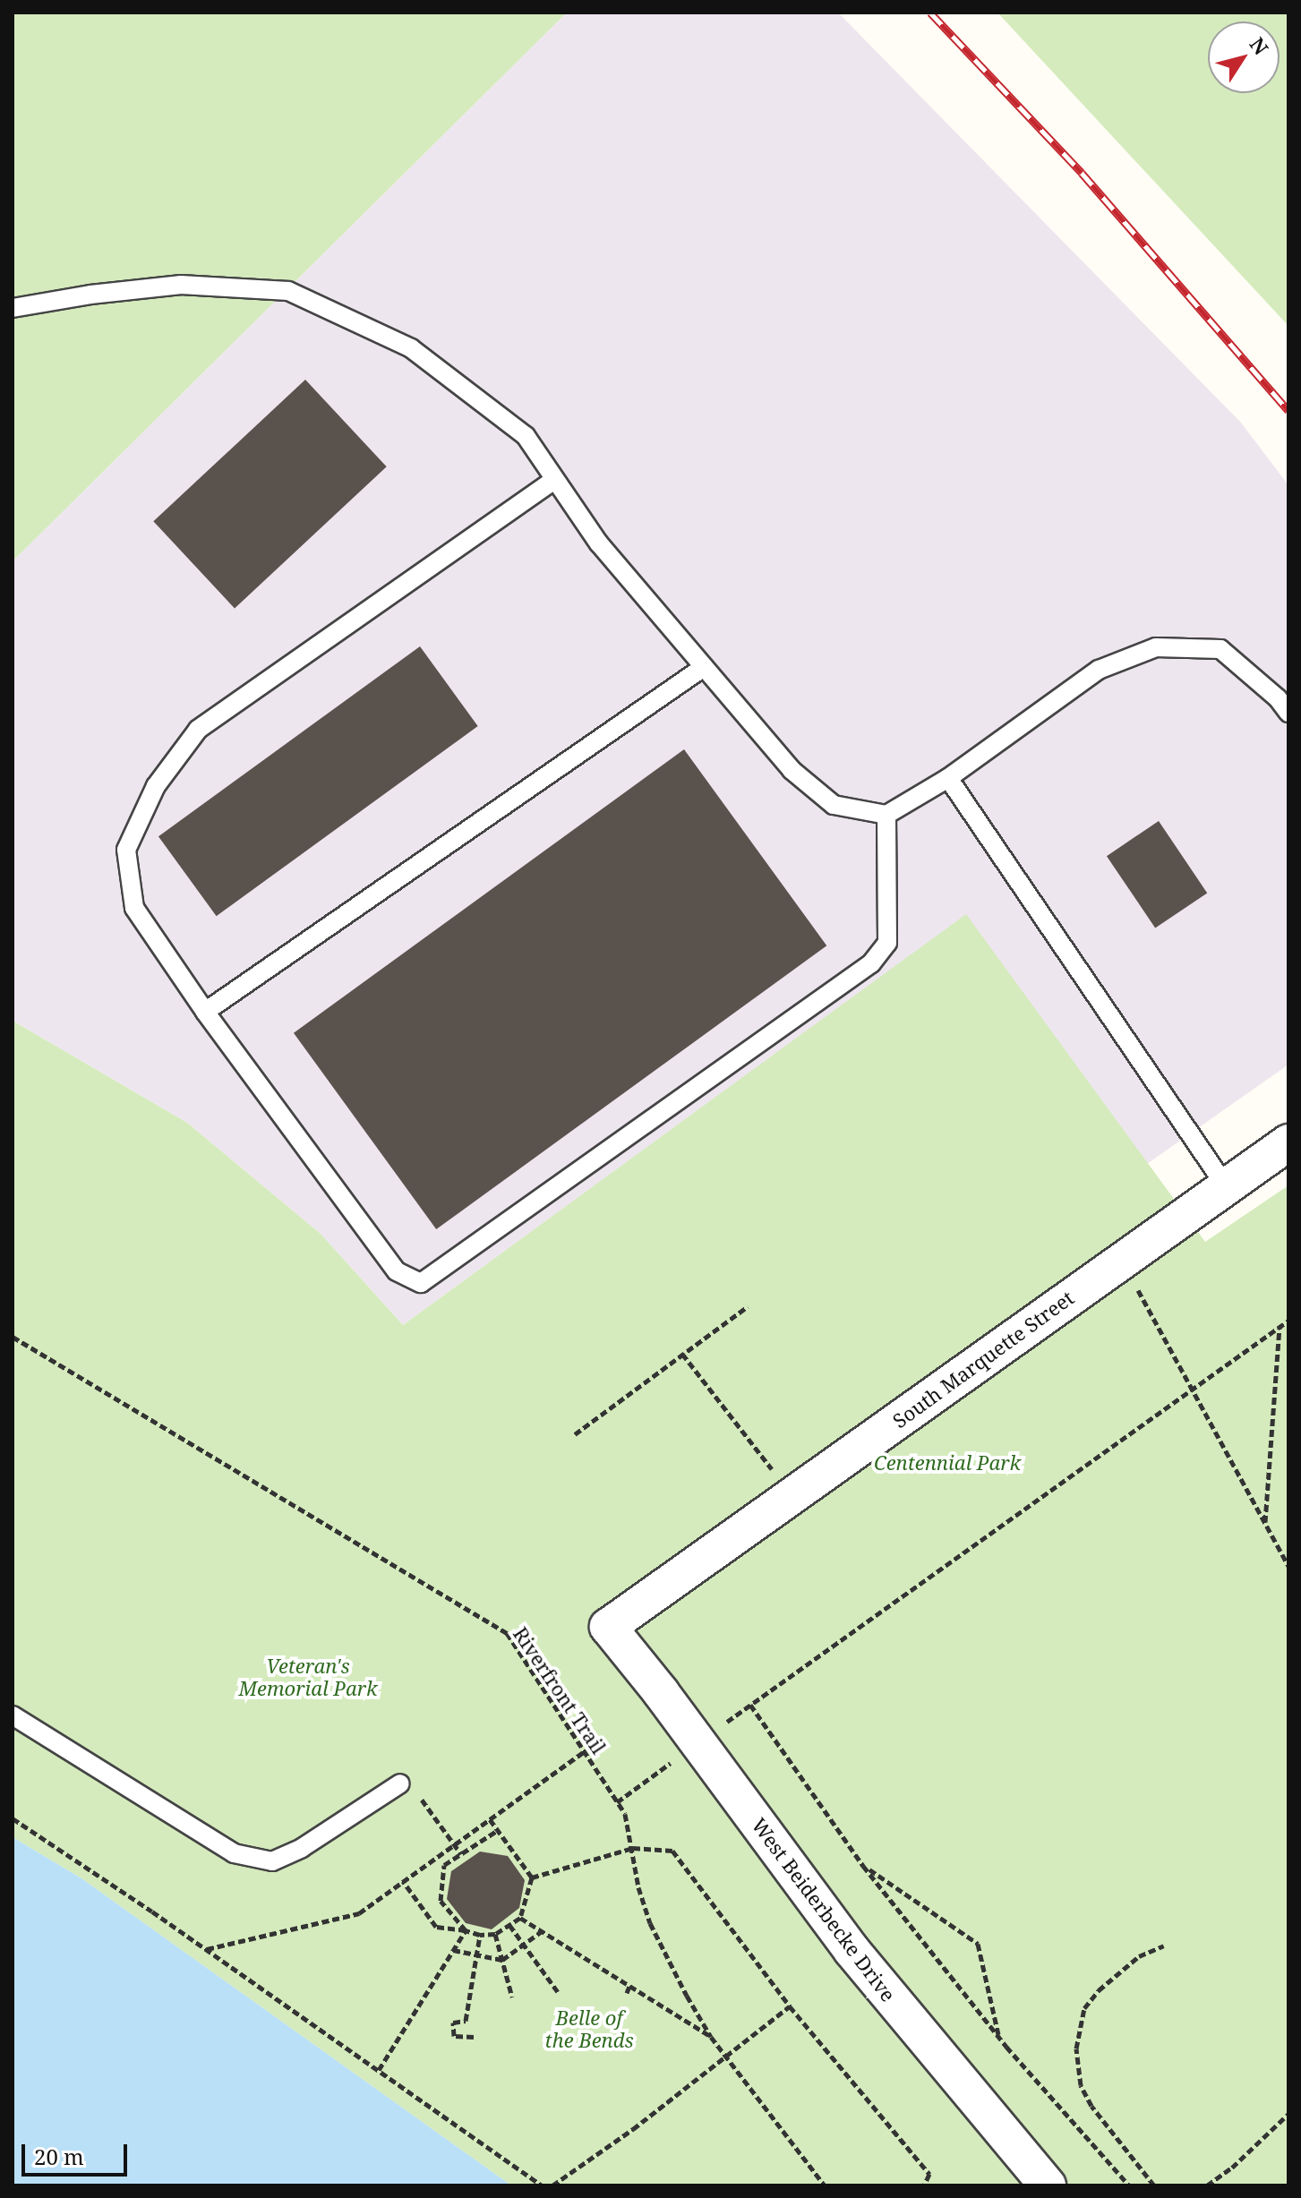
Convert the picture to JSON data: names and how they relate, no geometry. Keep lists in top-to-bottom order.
{
  "streets": {
    "street": ["South Marquette Street", "West Beiderbecke Drive"],
    "path": ["Riverfront Trail"]
  },
  "crossings": [
    ["South Marquette Street", "West Beiderbecke Drive"]
  ],
  "parks": ["Centennial Park", "Veteran's Memorial Park", "Belle of the Bends"],
  "scale_bar": "20 m",
  "north": "top right"
}
